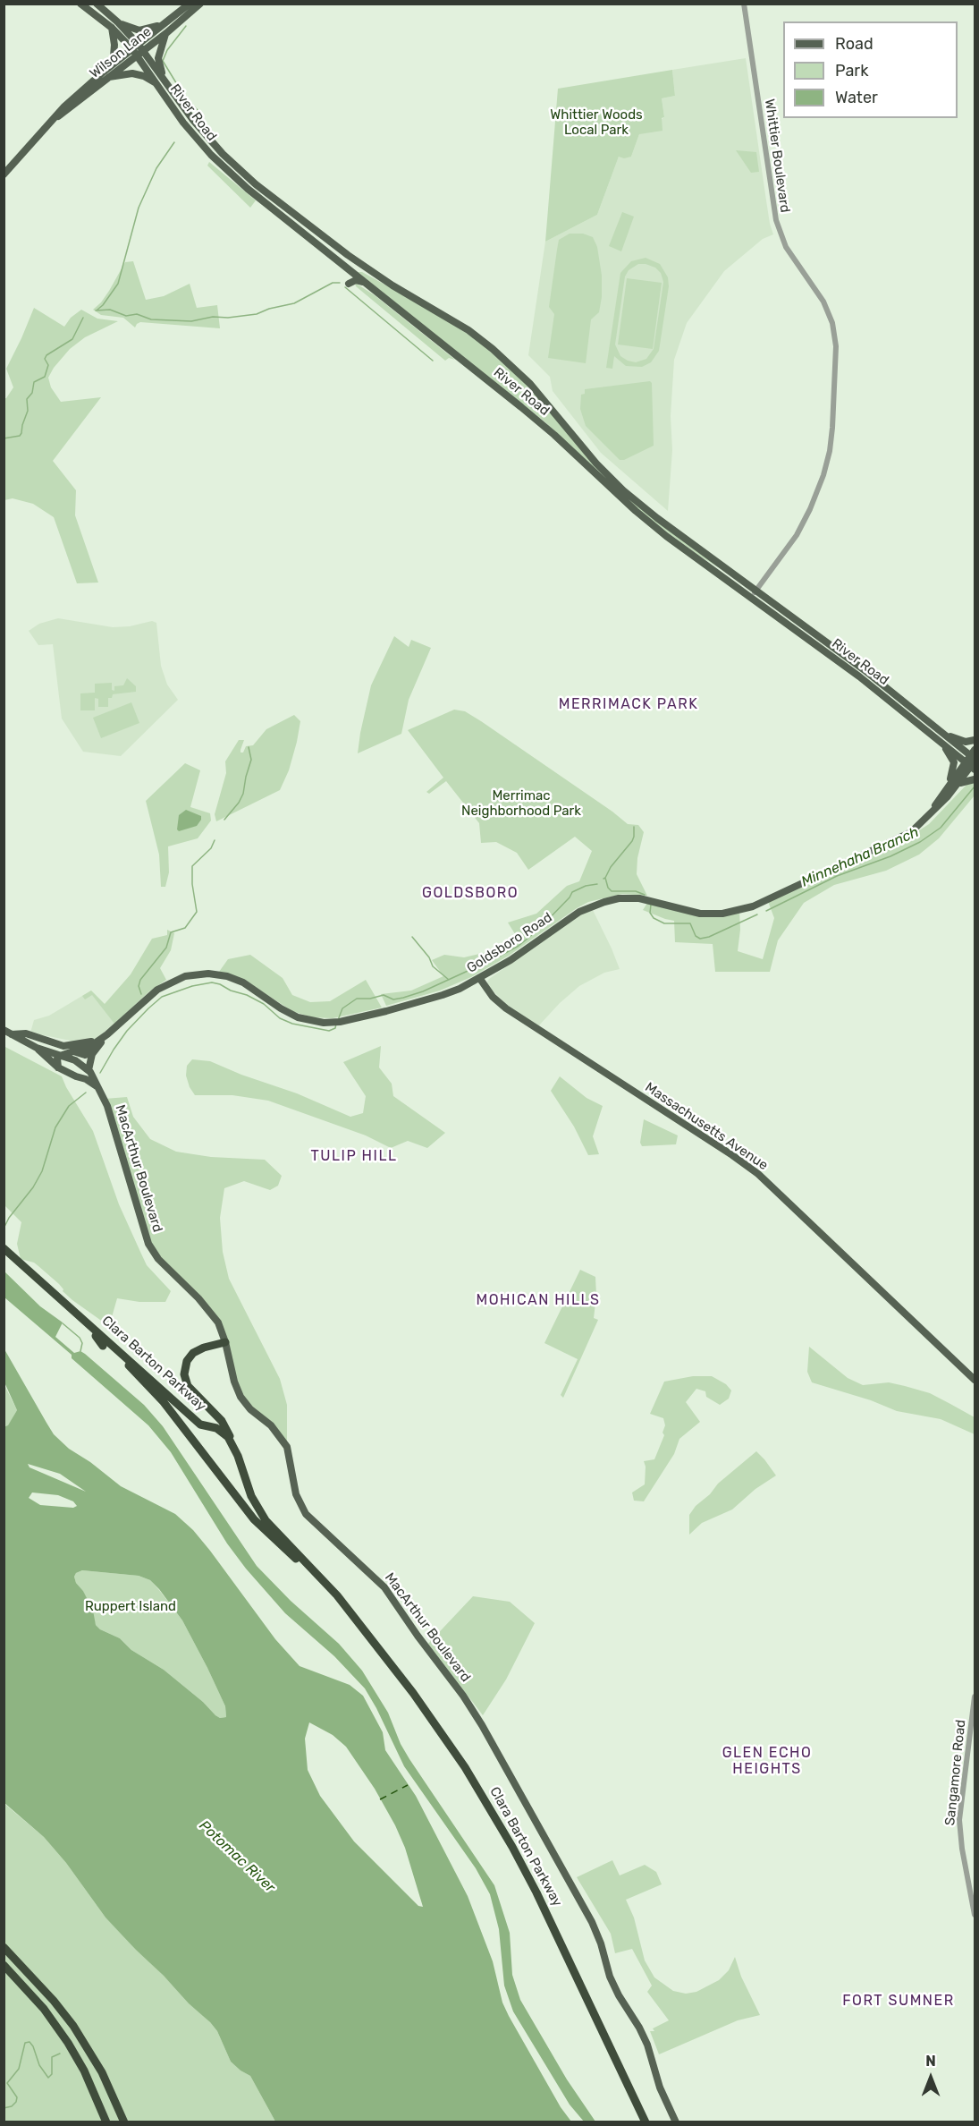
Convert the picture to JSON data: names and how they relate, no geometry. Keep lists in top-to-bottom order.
{
  "streets": {
    "highway": ["Clara Barton Parkway"],
    "main road": [
      "Wilson Lane",
      "River Road",
      "Goldsboro Road",
      "Massachusetts Avenue",
      "MacArthur Boulevard"
    ],
    "street": ["Whittier Boulevard", "Sangamore Road"]
  },
  "crossings": [
    ["Wilson Lane", "River Road"],
    ["River Road", "Whittier Boulevard"],
    ["River Road", "Goldsboro Road"],
    ["Goldsboro Road", "Massachusetts Avenue"],
    ["Goldsboro Road", "MacArthur Boulevard"]
  ],
  "districts": [
    "MERRIMACK PARK",
    "GOLDSBORO",
    "TULIP HILL",
    "MOHICAN HILLS",
    "GLEN ECHO HEIGHTS",
    "FORT SUMNER"
  ],
  "water": ["Minnehaha Branch", "Potomac River"],
  "parks": ["Whittier Woods Local Park", "Merrimac Neighborhood Park", "Ruppert Island"],
  "legend": ["Road", "Park", "Water"],
  "north": "top"
}
